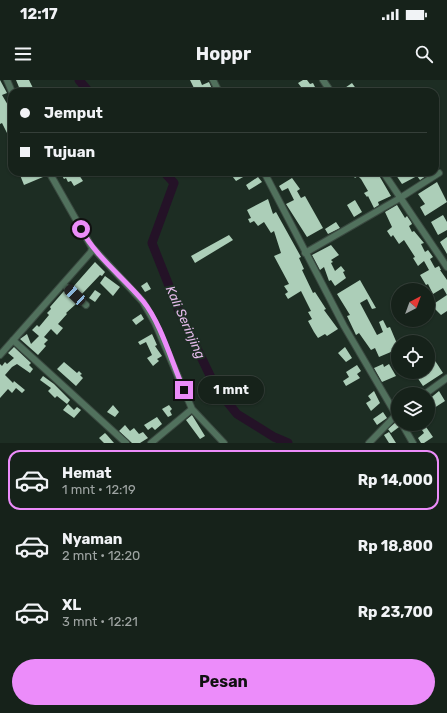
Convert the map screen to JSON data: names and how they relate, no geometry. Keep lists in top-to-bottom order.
{
  "water": ["Kali Serinjing"],
  "north": "top right",
  "page": {
    "status": "12:17",
    "header": "Hoppr",
    "banner": ["Jemput", "Tujuan"],
    "bubble": "1 mnt",
    "list": [
      {
        "name": "Hemat",
        "note": "1 mnt · 12:19",
        "value": "Rp 14,000"
      },
      {
        "name": "Nyaman",
        "note": "2 mnt · 12:20",
        "value": "Rp 18,800"
      },
      {
        "name": "XL",
        "note": "3 mnt · 12:21",
        "value": "Rp 23,700"
      }
    ],
    "buttons": "Pesan"
  }
}
